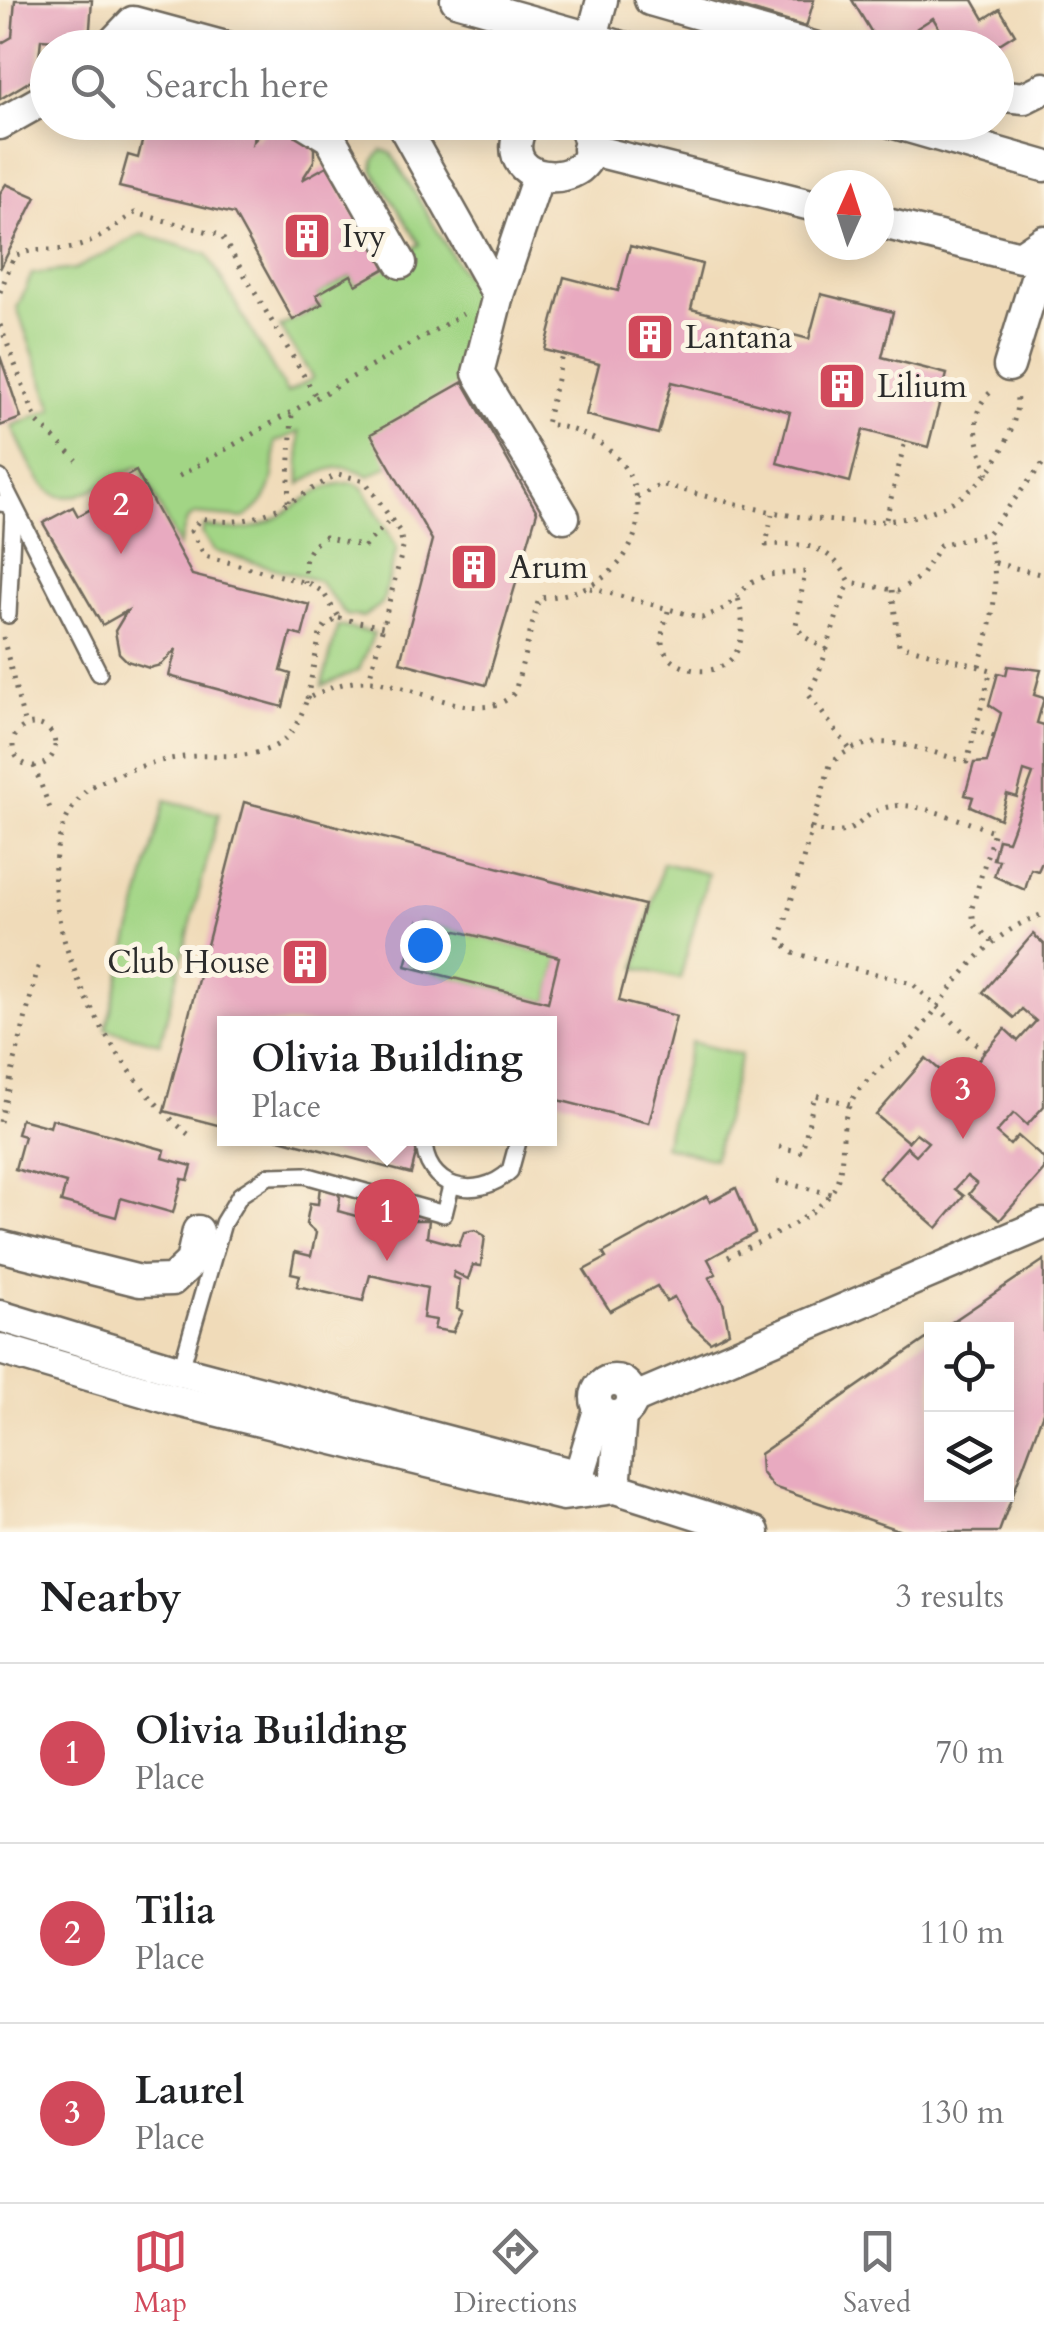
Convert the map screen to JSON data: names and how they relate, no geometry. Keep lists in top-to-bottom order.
{
  "places": {
    "building": [
      "Ivy",
      "Lantana",
      "Lilium",
      "Arum",
      "Club House"
    ]
  },
  "north": "top",
  "page": {
    "search": "Search here",
    "pins": ["2", "3", "1"],
    "popup": ["Olivia Building", "Place"],
    "heading": ["Nearby", "3 results"],
    "list": [
      {
        "mark": "1",
        "name": "Olivia Building",
        "note": "Place",
        "value": "70 m"
      },
      {
        "mark": "2",
        "name": "Tilia",
        "note": "Place",
        "value": "110 m"
      },
      {
        "mark": "3",
        "name": "Laurel",
        "note": "Place",
        "value": "130 m"
      }
    ],
    "nav": ["Map", "Directions", "Saved"]
  }
}
